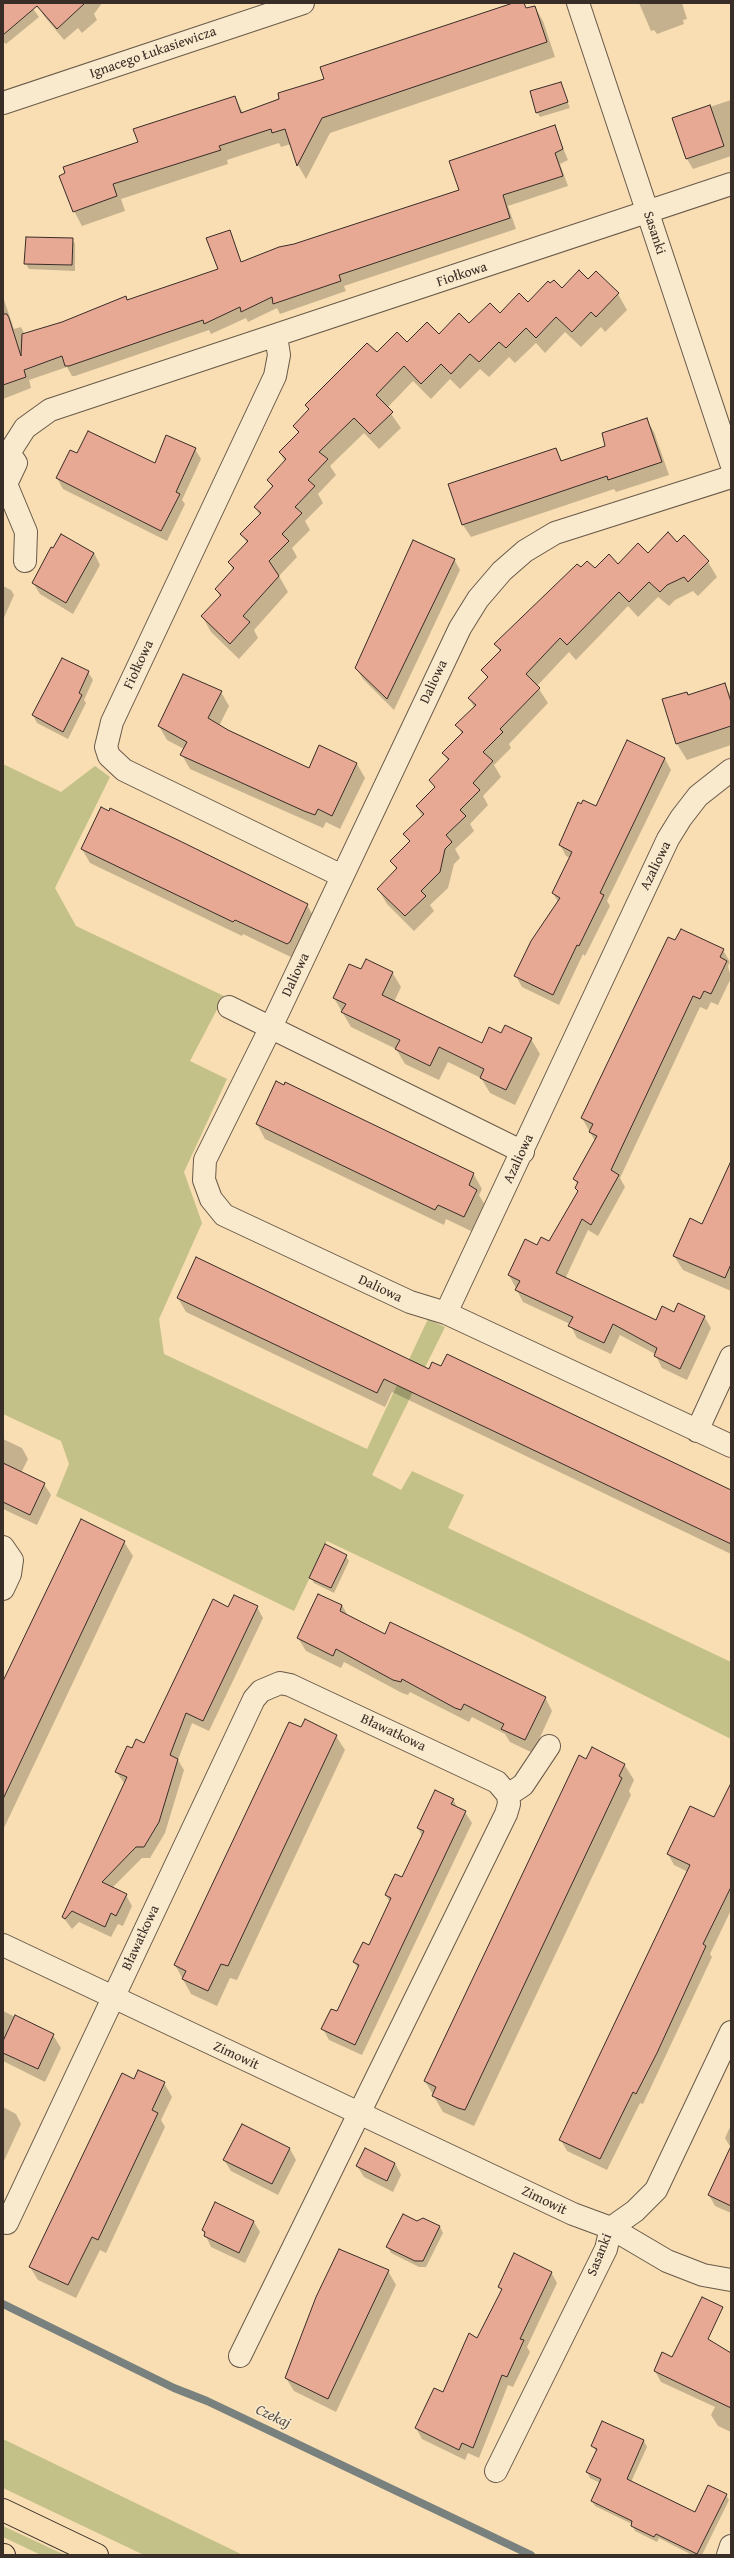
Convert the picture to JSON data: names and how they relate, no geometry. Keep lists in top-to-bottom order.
{
  "streets": {
    "street": [
      "Ignacego Łukasiewicza",
      "Sasanki",
      "Fiołkowa",
      "Daliowa",
      "Azaliowa",
      "Bławatkowa",
      "Zimowit"
    ]
  },
  "crossings": [
    ["Sasanki", "Fiołkowa"],
    ["Sasanki", "Zimowit"],
    ["Fiołkowa", "Daliowa"],
    ["Daliowa", "Azaliowa"],
    ["Bławatkowa", "Zimowit"]
  ],
  "water": ["Czekaj"]
}
